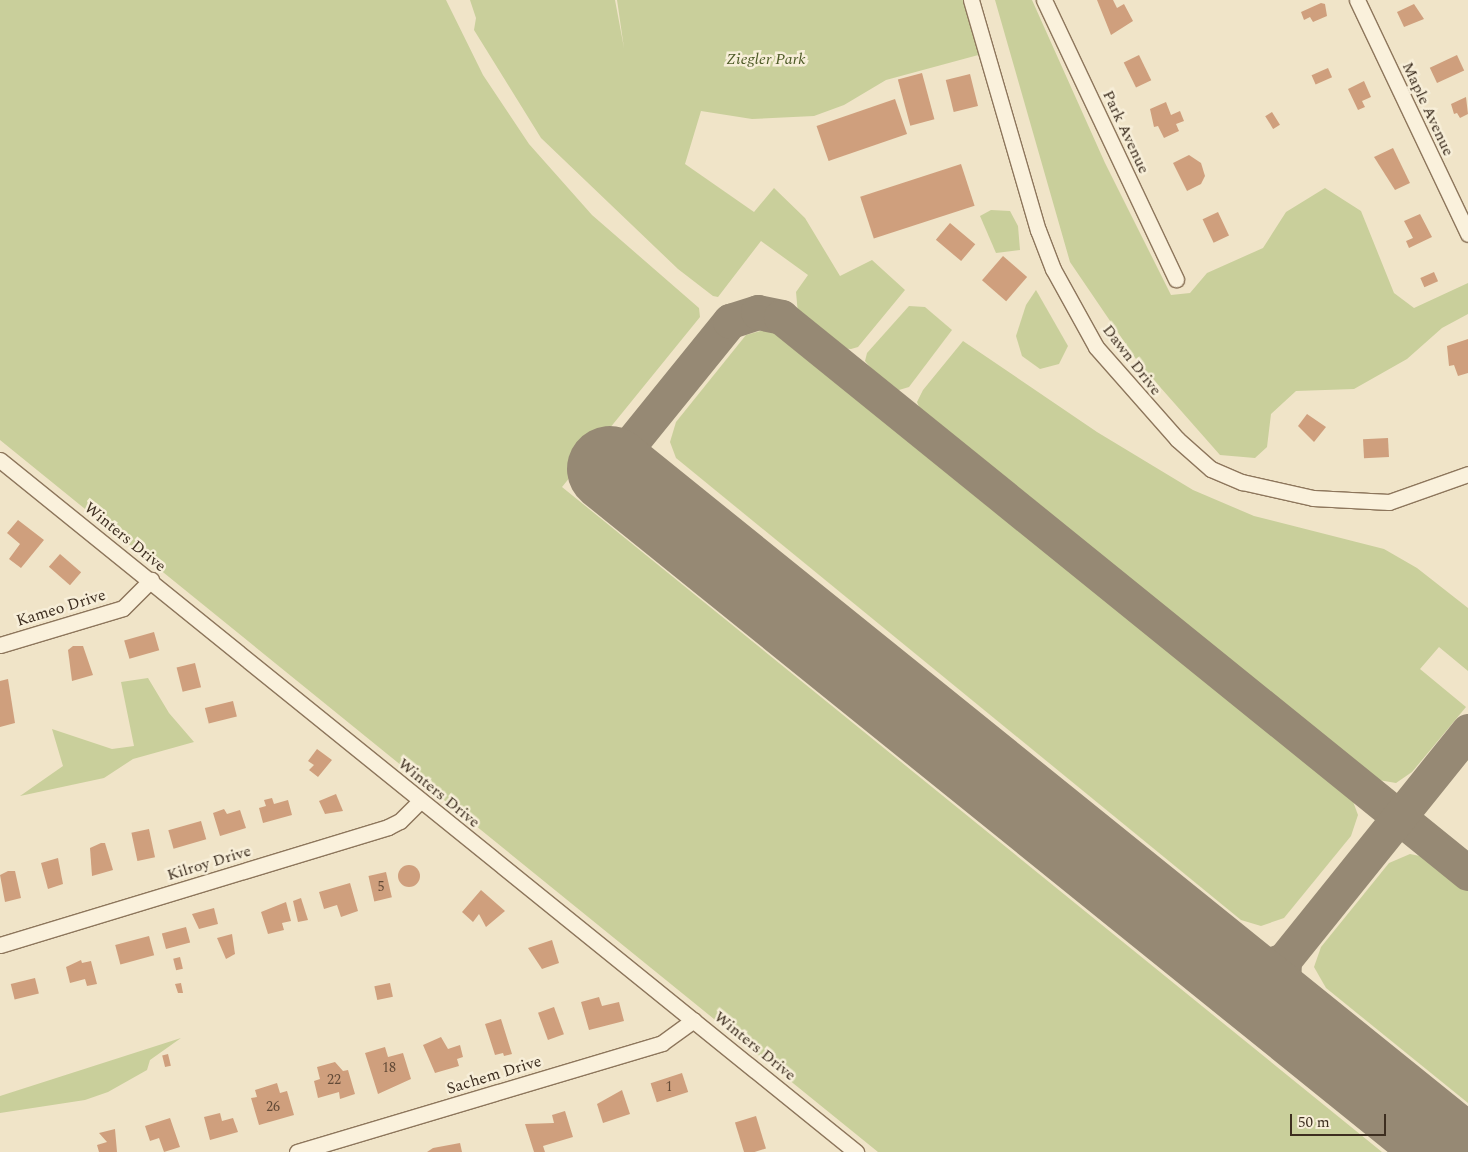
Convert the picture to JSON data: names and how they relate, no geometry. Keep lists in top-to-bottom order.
{
  "streets": {
    "street": [
      "Maple Avenue",
      "Park Avenue",
      "Dawn Drive",
      "Winters Drive",
      "Kameo Drive",
      "Kilroy Drive",
      "Sachem Drive"
    ]
  },
  "crossings": [
    ["Winters Drive", "Kameo Drive"],
    ["Winters Drive", "Kilroy Drive"],
    ["Winters Drive", "Sachem Drive"]
  ],
  "parks": ["Ziegler Park"],
  "house_numbers": [
    "5",
    "18",
    "22",
    "1",
    "26"
  ],
  "scale_bar": "50 m"
}
